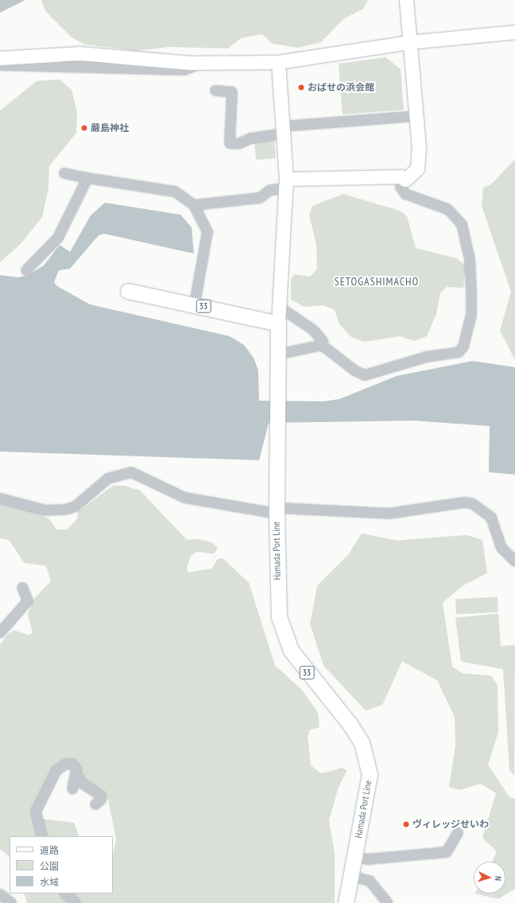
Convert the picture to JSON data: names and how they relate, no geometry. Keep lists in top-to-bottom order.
{
  "streets": {
    "main road": ["33", "Hamada Port Line"]
  },
  "crossings": [
    ["33", "Hamada Port Line"]
  ],
  "districts": ["SETOGASHIMACHO"],
  "places": ["おばせの浜会館", "嚴島神社", "ヴィレッジせいわ"],
  "legend": ["道路", "公園", "水域"],
  "north": "right"
}
